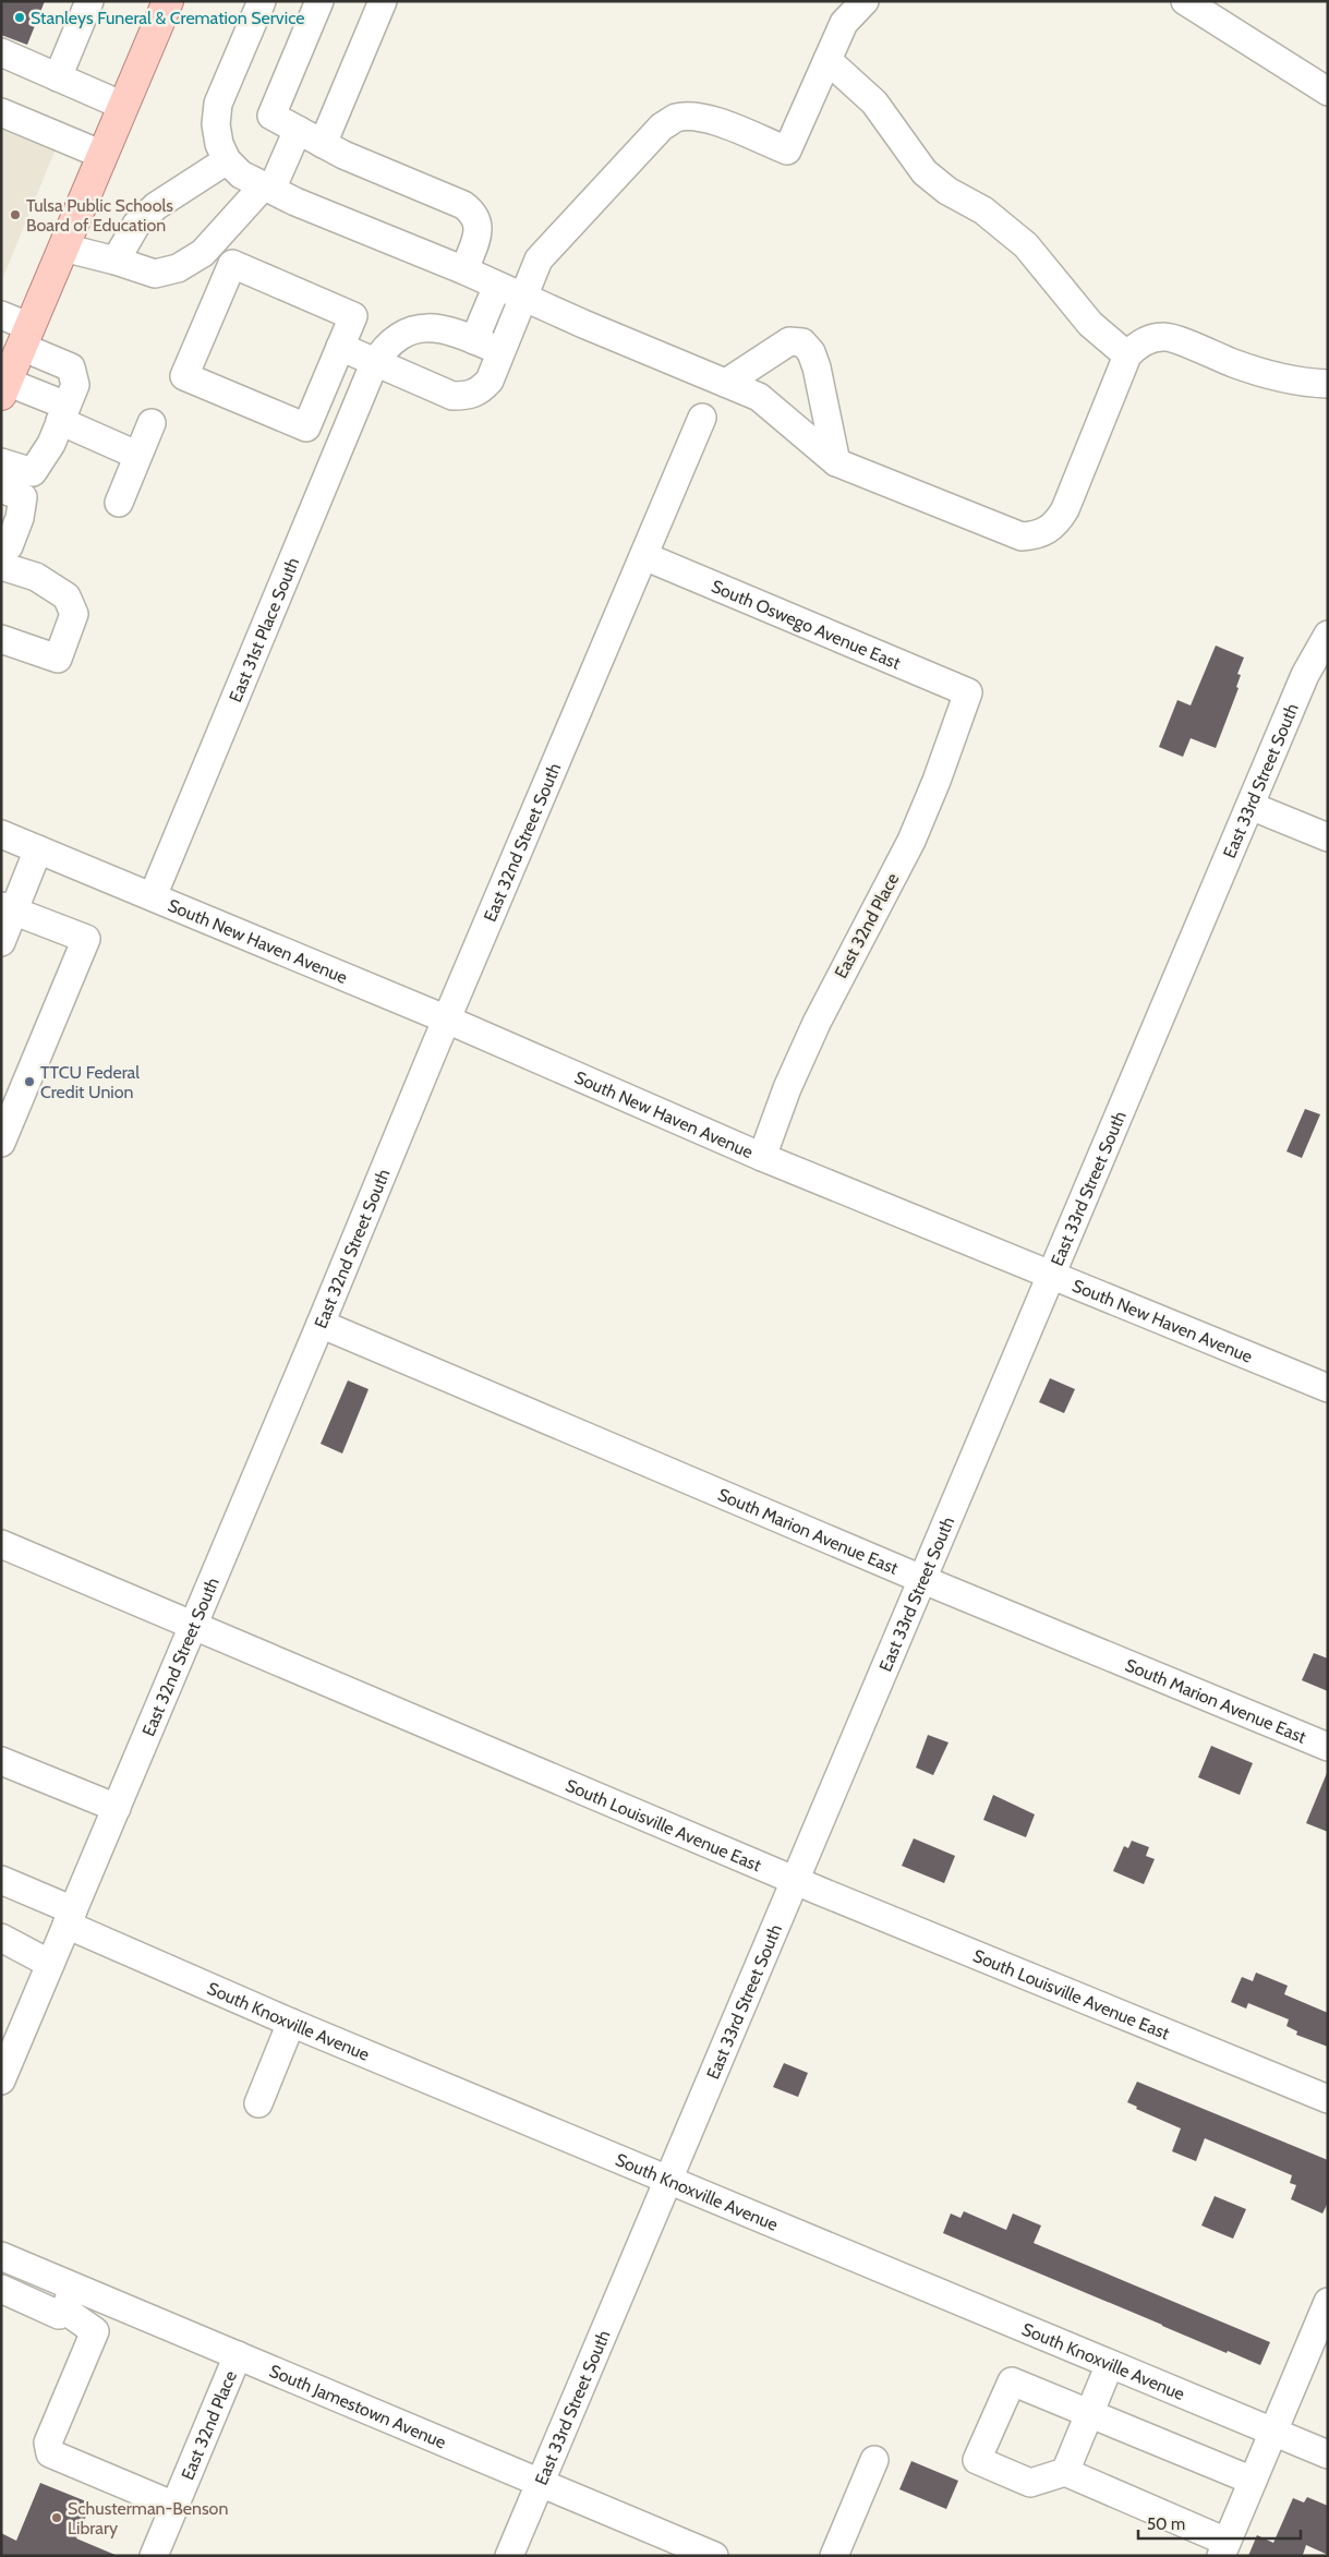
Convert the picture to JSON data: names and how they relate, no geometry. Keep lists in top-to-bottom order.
{
  "streets": {
    "street": [
      "South Oswego Avenue East",
      "East 31st Place South",
      "East 33rd Street South",
      "East 32nd Street South",
      "East 32nd Place",
      "South New Haven Avenue",
      "South Marion Avenue East",
      "South Louisville Avenue East",
      "South Knoxville Avenue",
      "South Jamestown Avenue"
    ]
  },
  "crossings": [
    ["South Oswego Avenue East", "East 32nd Street South"],
    ["South Oswego Avenue East", "East 32nd Place"],
    ["East 31st Place South", "South New Haven Avenue"],
    ["East 33rd Street South", "South New Haven Avenue"],
    ["East 33rd Street South", "South Marion Avenue East"],
    ["East 33rd Street South", "South Louisville Avenue East"],
    ["East 33rd Street South", "South Knoxville Avenue"],
    ["East 33rd Street South", "South Jamestown Avenue"],
    ["East 32nd Street South", "South New Haven Avenue"],
    ["East 32nd Street South", "South Marion Avenue East"],
    ["East 32nd Street South", "South Louisville Avenue East"],
    ["East 32nd Street South", "South Knoxville Avenue"],
    ["East 32nd Place", "South New Haven Avenue"],
    ["East 32nd Place", "South Jamestown Avenue"]
  ],
  "places": [
    "Stanleys Funeral & Cremation Service",
    "Tulsa Public Schools Board of Education",
    "TTCU Federal Credit Union",
    "Schusterman-Benson Library"
  ],
  "scale_bar": "50 m"
}
